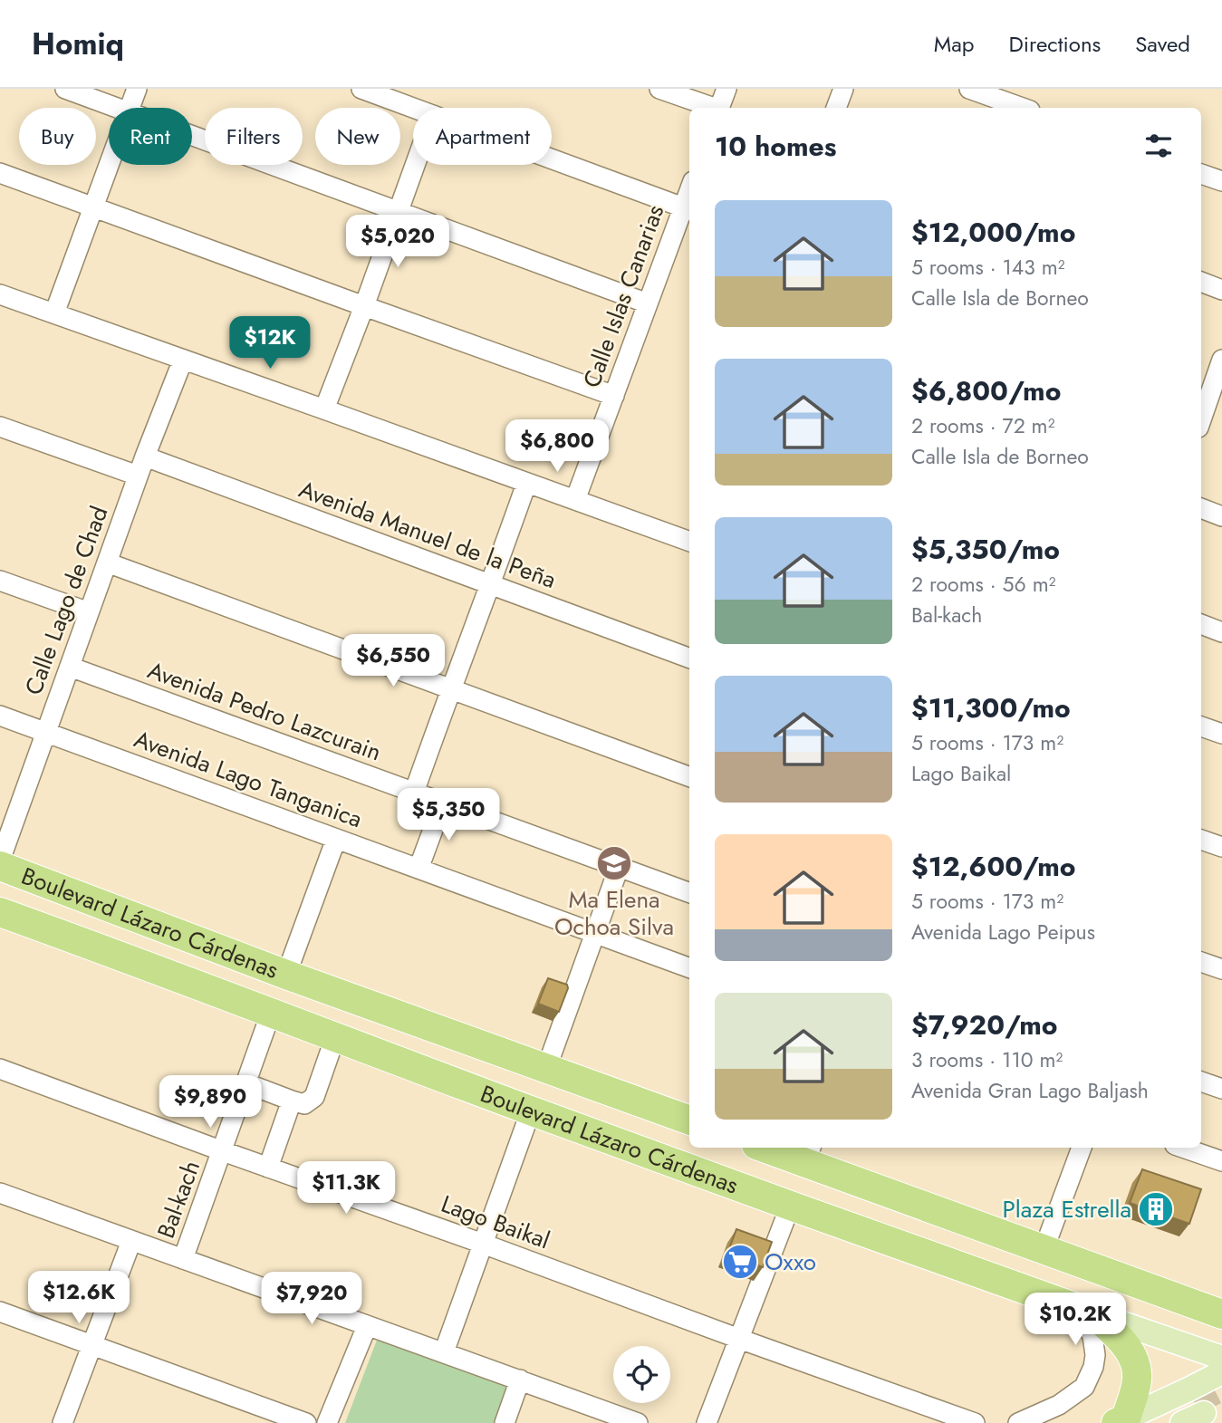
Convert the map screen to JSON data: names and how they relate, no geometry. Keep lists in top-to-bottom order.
{
  "streets": {
    "highway": ["Boulevard Lázaro Cárdenas"],
    "street": [
      "Calle Islas Canarias",
      "Avenida Manuel de la Peña",
      "Calle Lago de Chad",
      "Avenida Pedro Lazcurain",
      "Avenida Lago Tanganica",
      "Bal-kach",
      "Lago Baikal"
    ]
  },
  "crossings": [
    ["Avenida Manuel de la Peña", "Calle Lago de Chad"],
    ["Calle Lago de Chad", "Avenida Pedro Lazcurain"],
    ["Calle Lago de Chad", "Avenida Lago Tanganica"],
    ["Boulevard Lázaro Cárdenas", "Bal-kach"],
    ["Bal-kach", "Lago Baikal"]
  ],
  "places": {
    "school or university": ["Ma Elena Ochoa Silva"],
    "building": ["Plaza Estrella"],
    "supermarket": ["Oxxo"]
  },
  "page": {
    "header": "Homiq",
    "nav": ["Map", "Directions", "Saved"],
    "chip": [
      "Buy",
      "Rent",
      "Filters",
      "New",
      "Apartment"
    ],
    "heading": "10 homes",
    "list": [
      {
        "name": "$12,000/mo",
        "note": "5 rooms · 143 m² · Calle Isla de Borneo"
      },
      {
        "name": "$6,800/mo",
        "note": "2 rooms · 72 m² · Calle Isla de Borneo"
      },
      {
        "name": "$5,350/mo",
        "note": "2 rooms · 56 m² · Bal-kach"
      },
      {
        "name": "$11,300/mo",
        "note": "5 rooms · 173 m² · Lago Baikal"
      },
      {
        "name": "$12,600/mo",
        "note": "5 rooms · 173 m² · Avenida Lago Peipus"
      },
      {
        "name": "$7,920/mo",
        "note": "3 rooms · 110 m² · Avenida Gran Lago Baljash"
      }
    ],
    "price": [
      "$5,020",
      "$12K",
      "$6,800",
      "$6,550",
      "$5,350",
      "$9,890",
      "$11.3K",
      "$12.6K",
      "$7,920",
      "$10.2K"
    ]
  }
}
